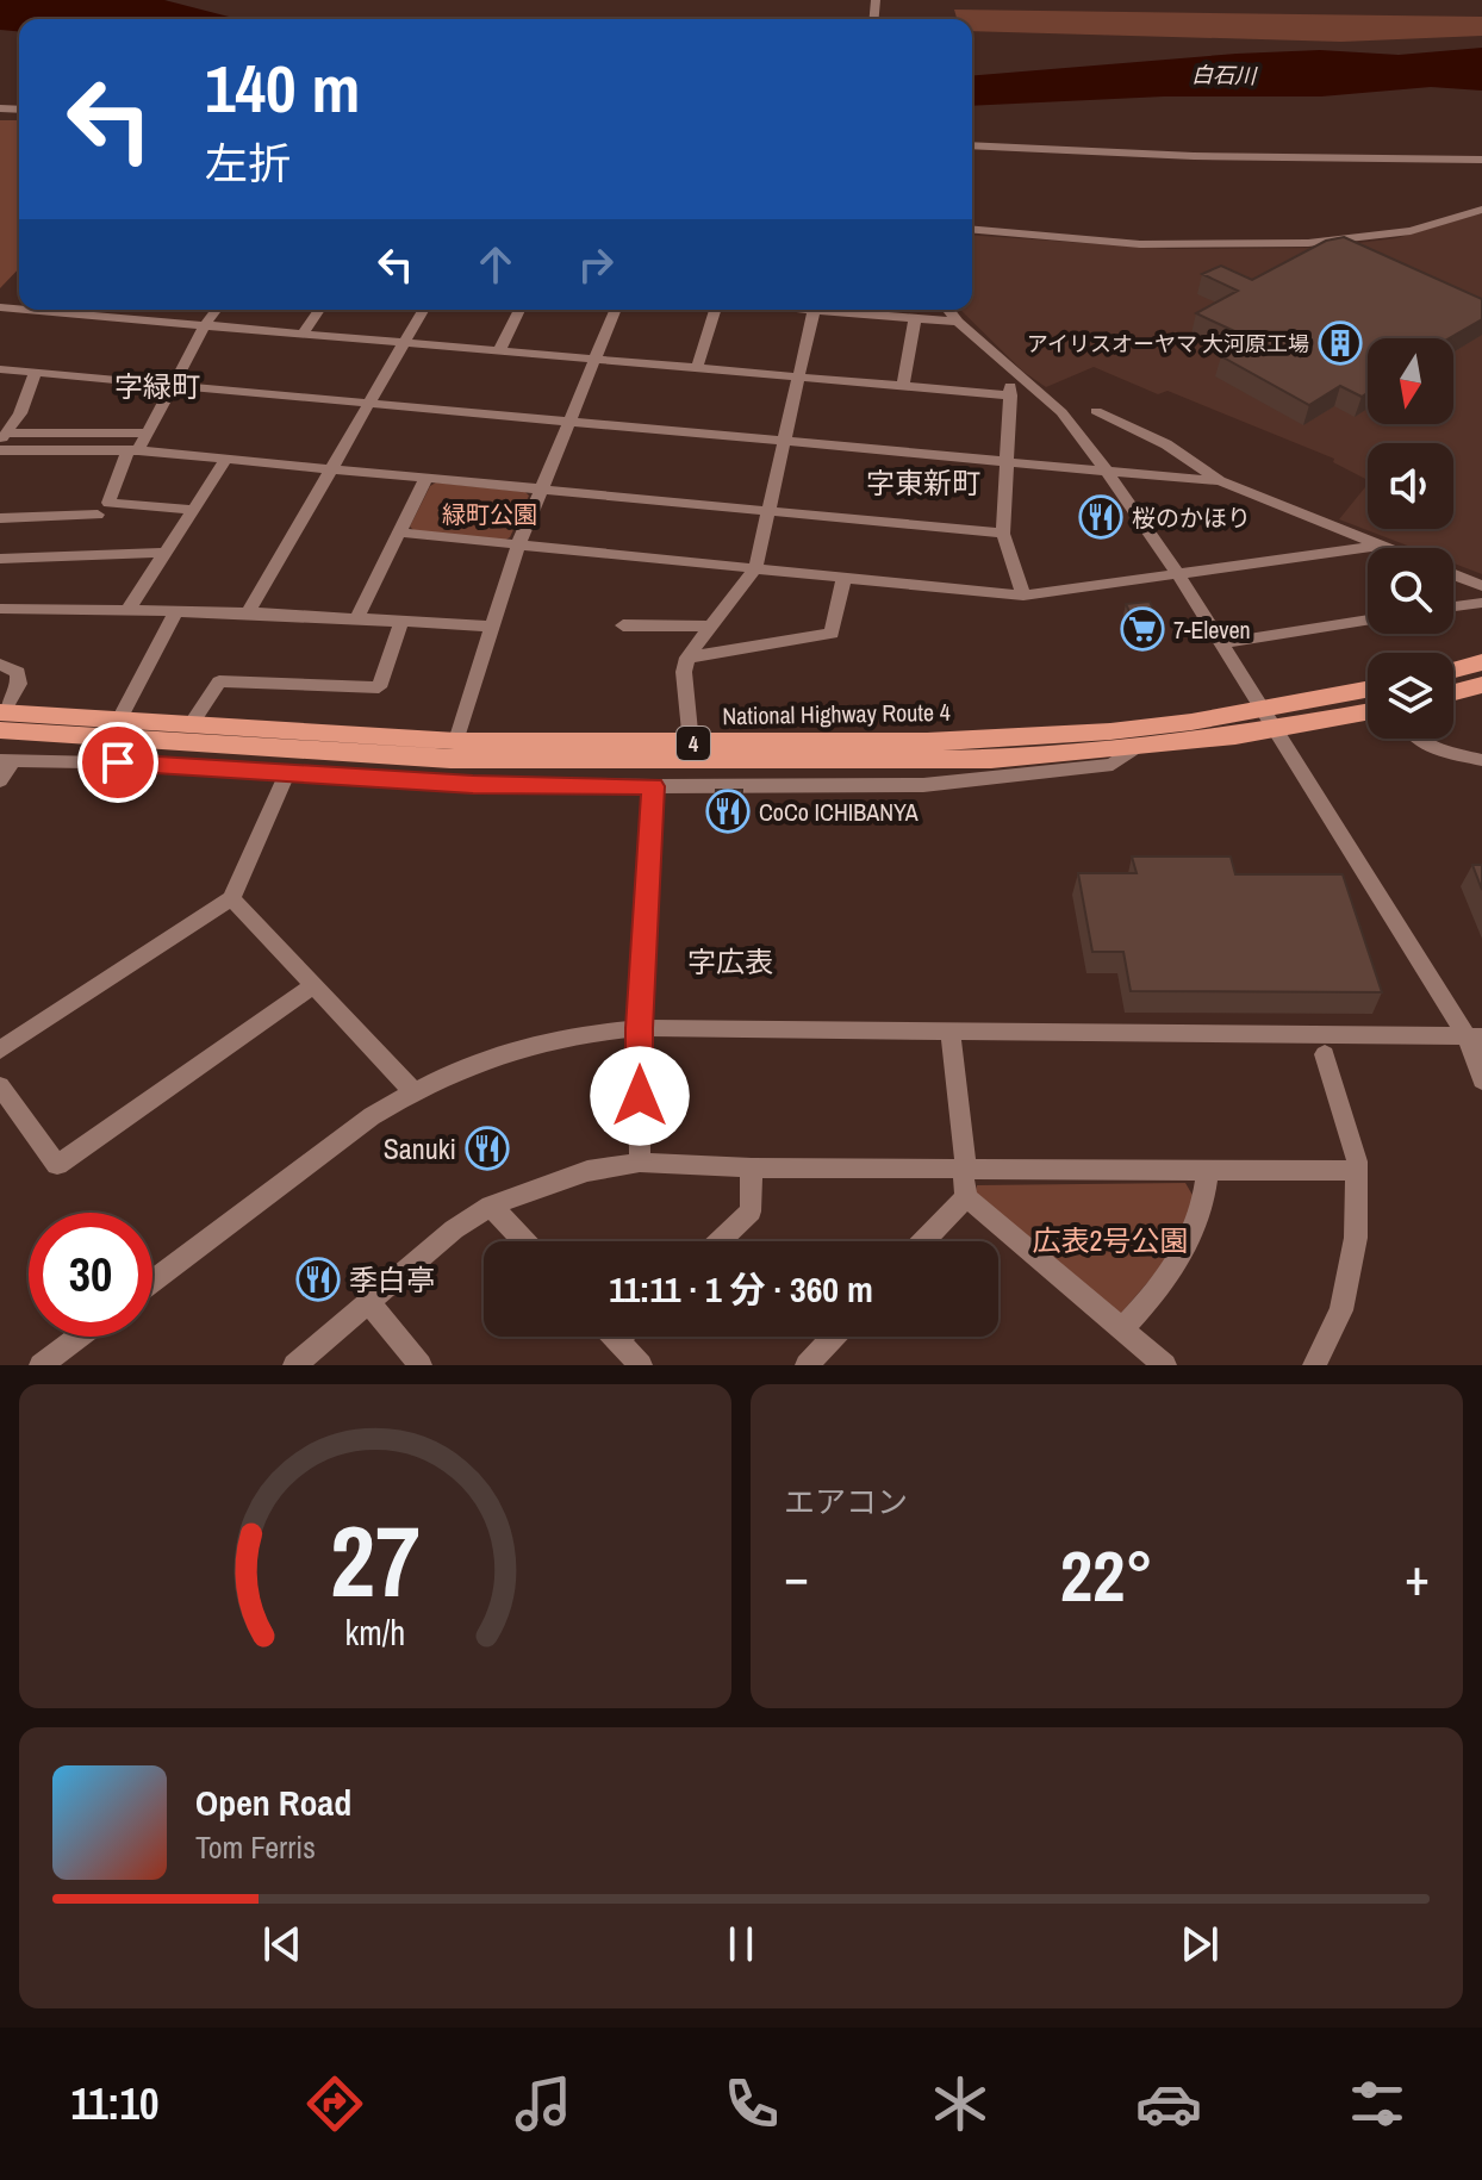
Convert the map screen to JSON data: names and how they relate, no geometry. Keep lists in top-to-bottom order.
{
  "streets": {
    "highway": ["National Highway Route 4", "4"]
  },
  "districts": ["字緑町", "字東新町", "字広表"],
  "water": ["白石川"],
  "parks": ["緑町公園", "広表2号公園"],
  "places": {
    "building": ["アイリスオーヤマ 大河原工場"],
    "restaurant": [
      "桜のかほり",
      "CoCo ICHIBANYA",
      "Sanuki",
      "季白亭"
    ],
    "supermarket": ["7-Eleven"]
  },
  "north": "bottom",
  "page": {
    "turn": ["140 m", "左折"],
    "limit": "30",
    "trip": "11:11 · 1 分 · 360 m",
    "tile": "エアコン",
    "heat": ["−", "22°", "+"],
    "song": ["Open Road", "Tom Ferris"],
    "tabs": "11:10",
    "gauge": ["27", "km/h"]
  }
}
